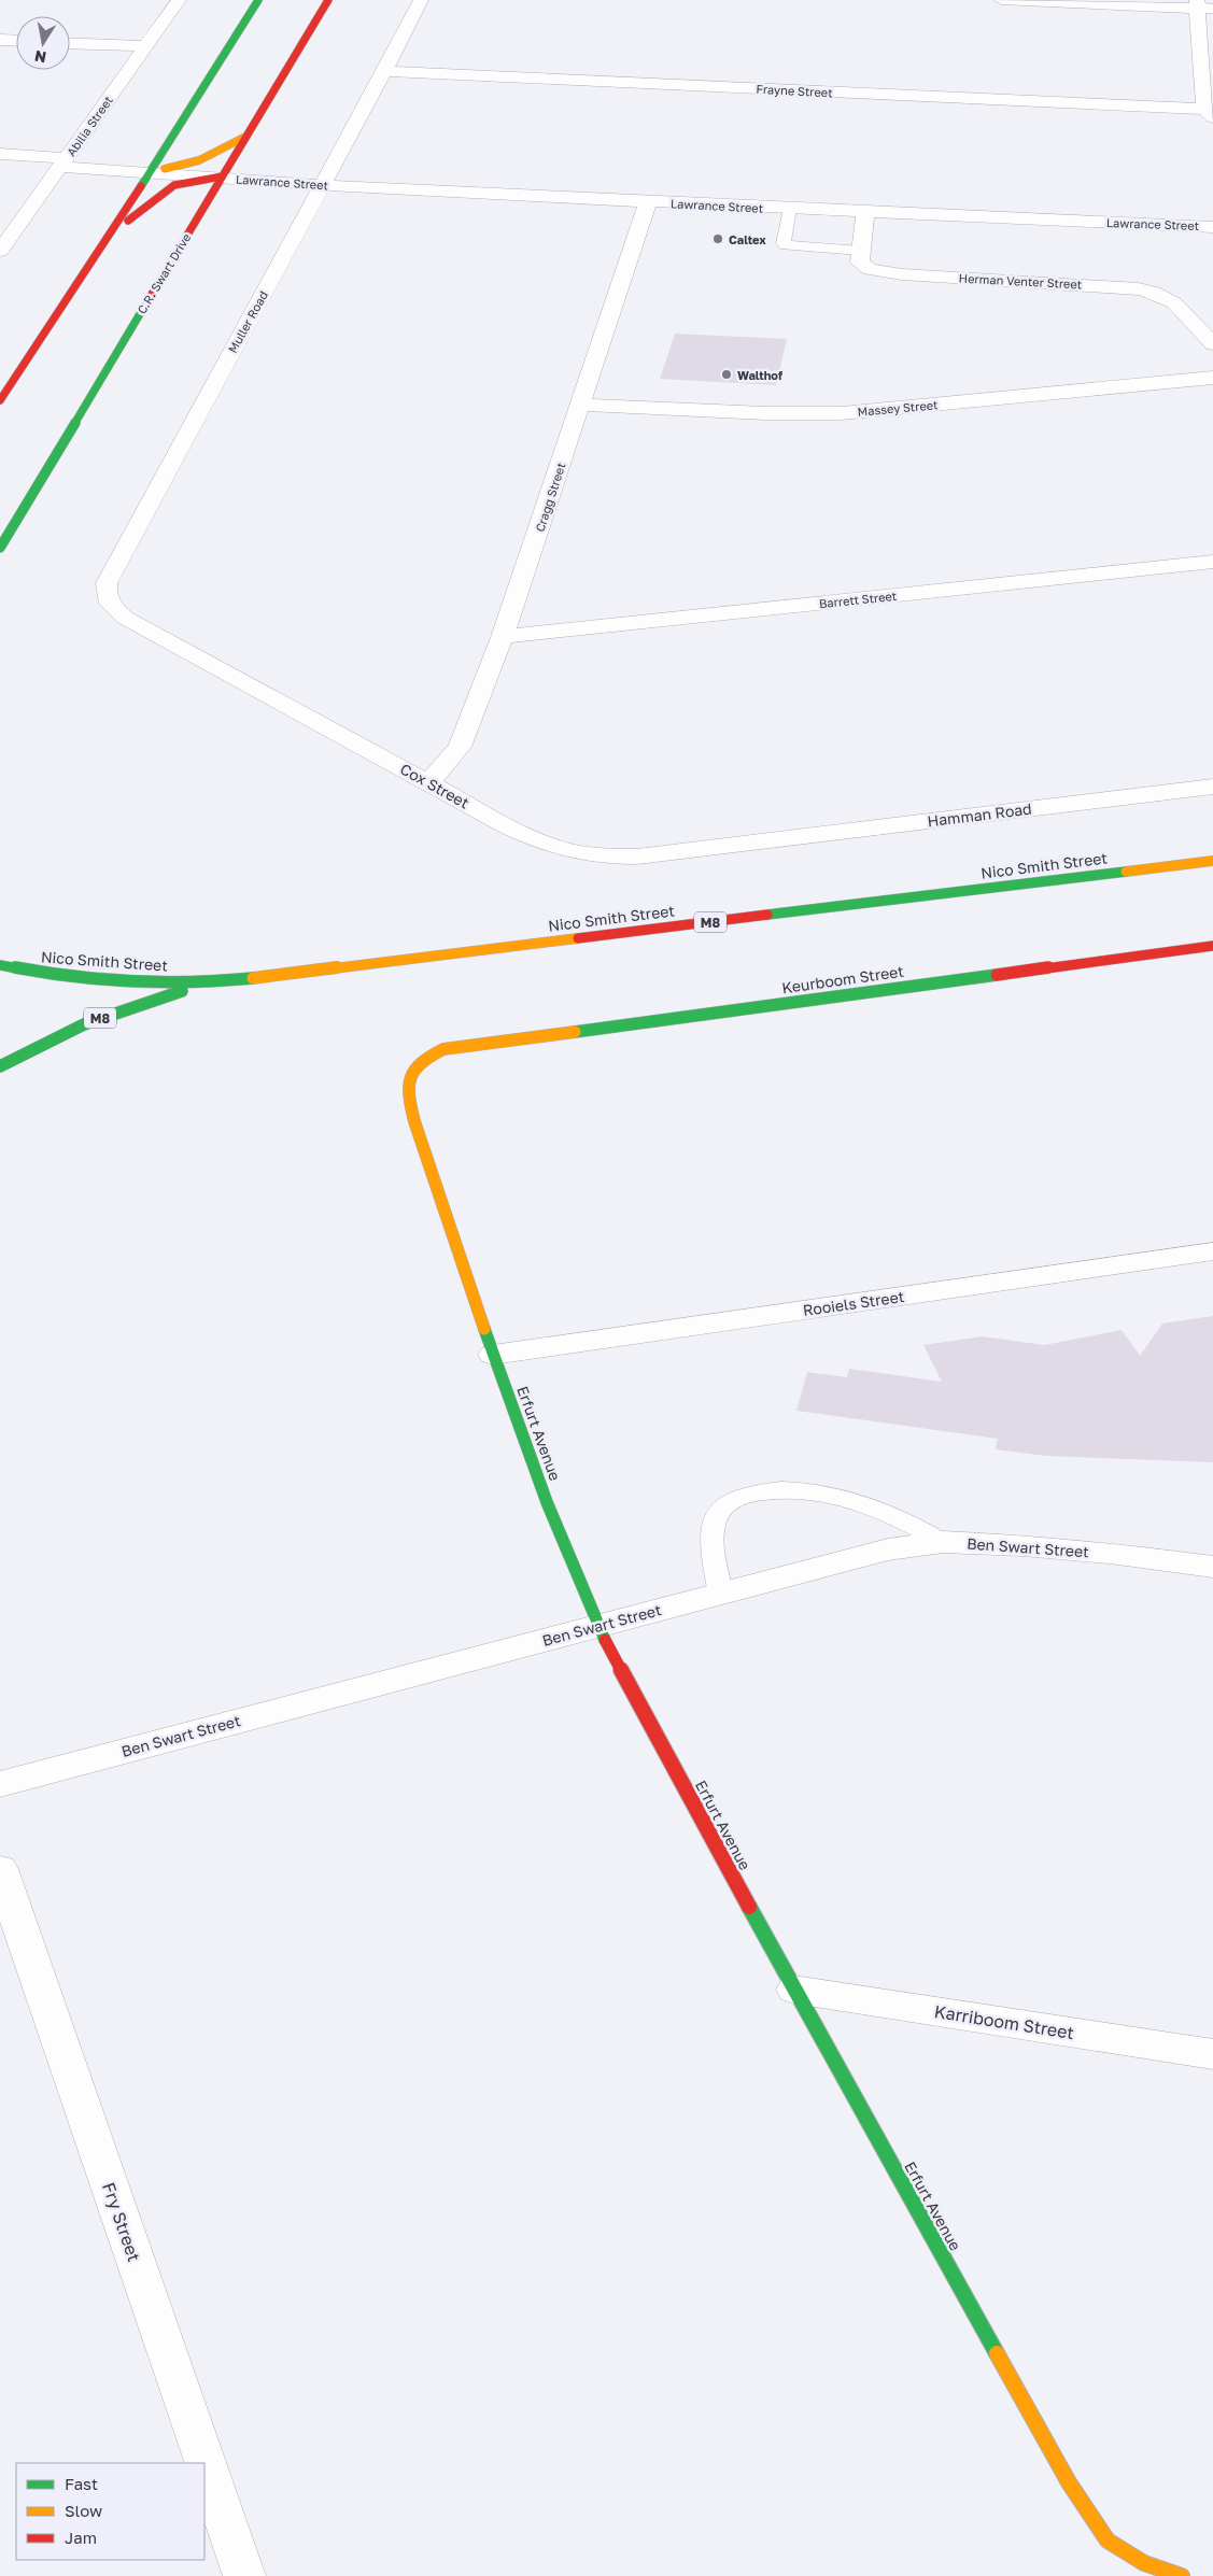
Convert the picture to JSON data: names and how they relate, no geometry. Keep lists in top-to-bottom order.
{
  "streets": {
    "main road": [
      "C.R. Swart Drive",
      "Nico Smith Street",
      "M8",
      "Keurboom Street",
      "Erfurt Avenue"
    ],
    "street": [
      "Frayne Street",
      "Abilia Street",
      "Lawrance Street",
      "Herman Venter Street",
      "Muller Road",
      "Massey Street",
      "Cragg Street",
      "Barrett Street",
      "Cox Street",
      "Hamman Road",
      "Rooiels Street",
      "Ben Swart Street",
      "Karriboom Street",
      "Fry Street"
    ]
  },
  "crossings": [
    ["Frayne Street", "Muller Road"],
    ["Abilia Street", "Lawrance Street"],
    ["Lawrance Street", "C.R. Swart Drive"],
    ["Lawrance Street", "Muller Road"],
    ["Lawrance Street", "Cragg Street"],
    ["Muller Road", "Cox Street"],
    ["Massey Street", "Cragg Street"],
    ["Cragg Street", "Barrett Street"],
    ["Cragg Street", "Cox Street"],
    ["Cox Street", "Hamman Road"],
    ["Keurboom Street", "Erfurt Avenue"],
    ["Rooiels Street", "Erfurt Avenue"],
    ["Erfurt Avenue", "Ben Swart Street"],
    ["Erfurt Avenue", "Karriboom Street"]
  ],
  "places": ["Caltex", "Walthof"],
  "legend": ["Fast", "Slow", "Jam"],
  "north": "bottom"
}
